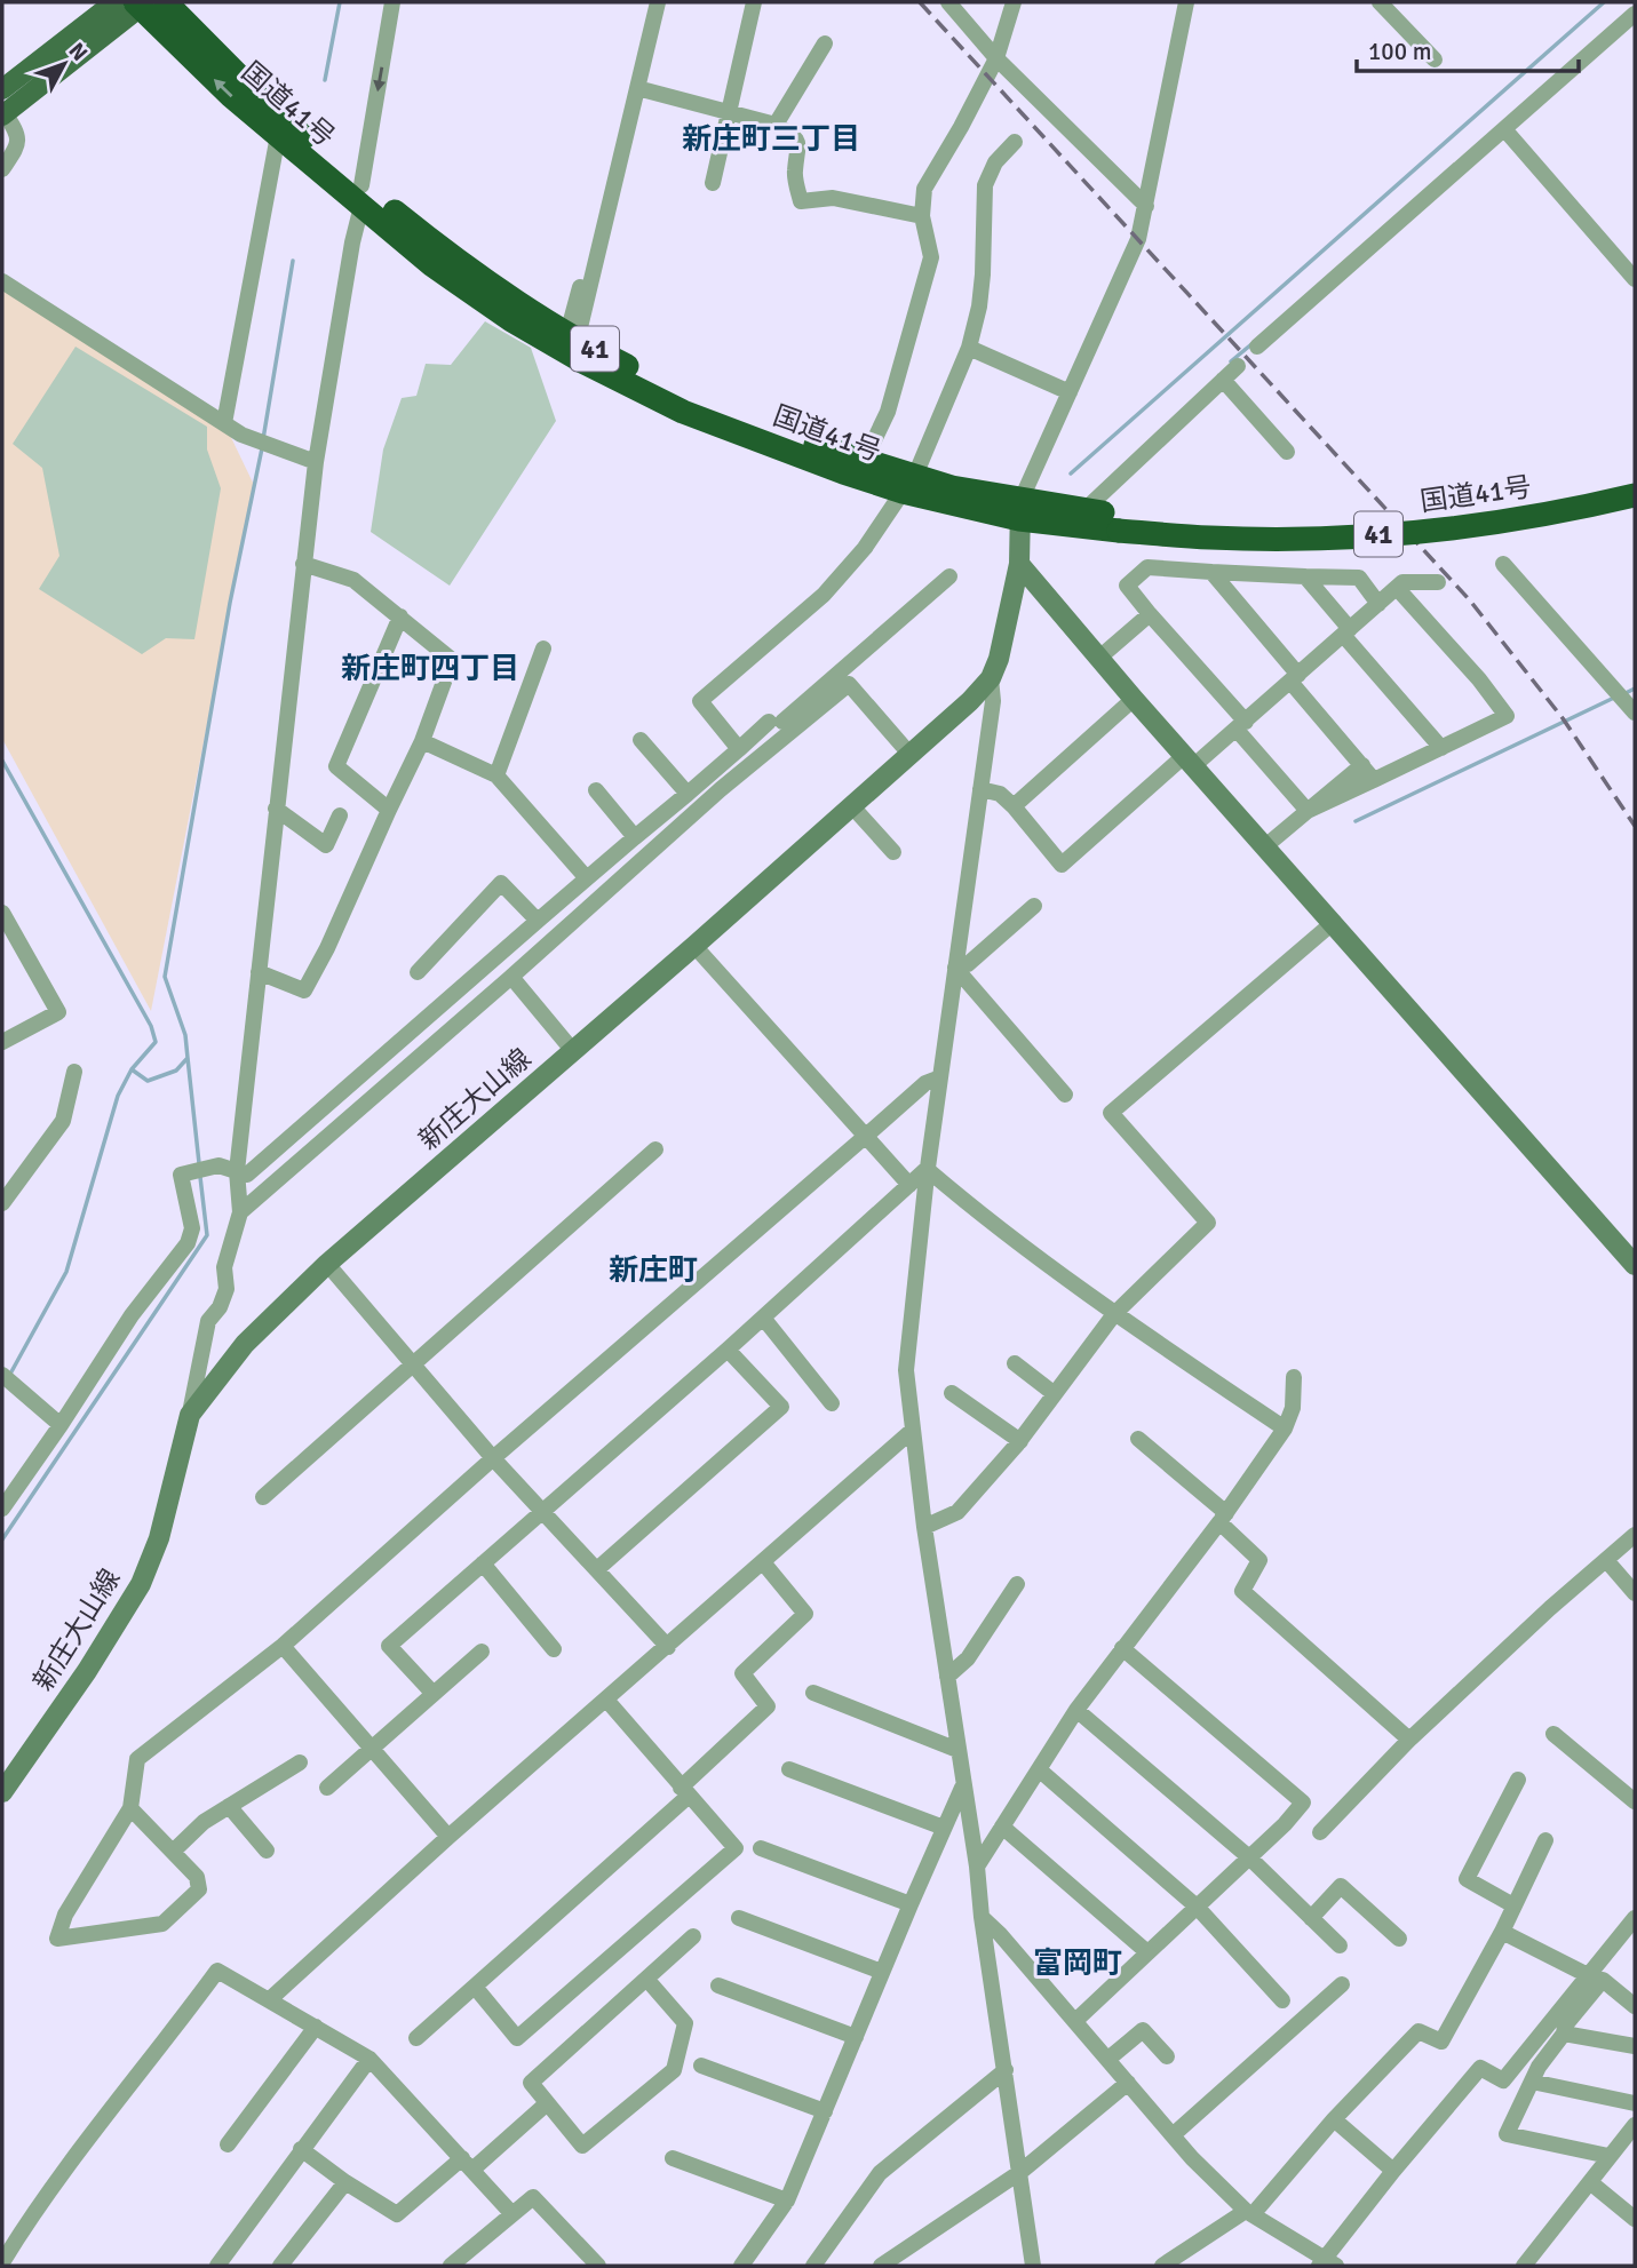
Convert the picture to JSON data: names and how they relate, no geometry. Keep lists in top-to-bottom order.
{
  "streets": {
    "highway": ["国道41号", "41"],
    "main road": ["新庄大山線"]
  },
  "crossings": [
    ["国道41号", "新庄大山線"]
  ],
  "districts": [
    "新庄町三丁目",
    "新庄町四丁目",
    "新庄町",
    "富岡町"
  ],
  "scale_bar": "100 m",
  "north": "top right"
}
